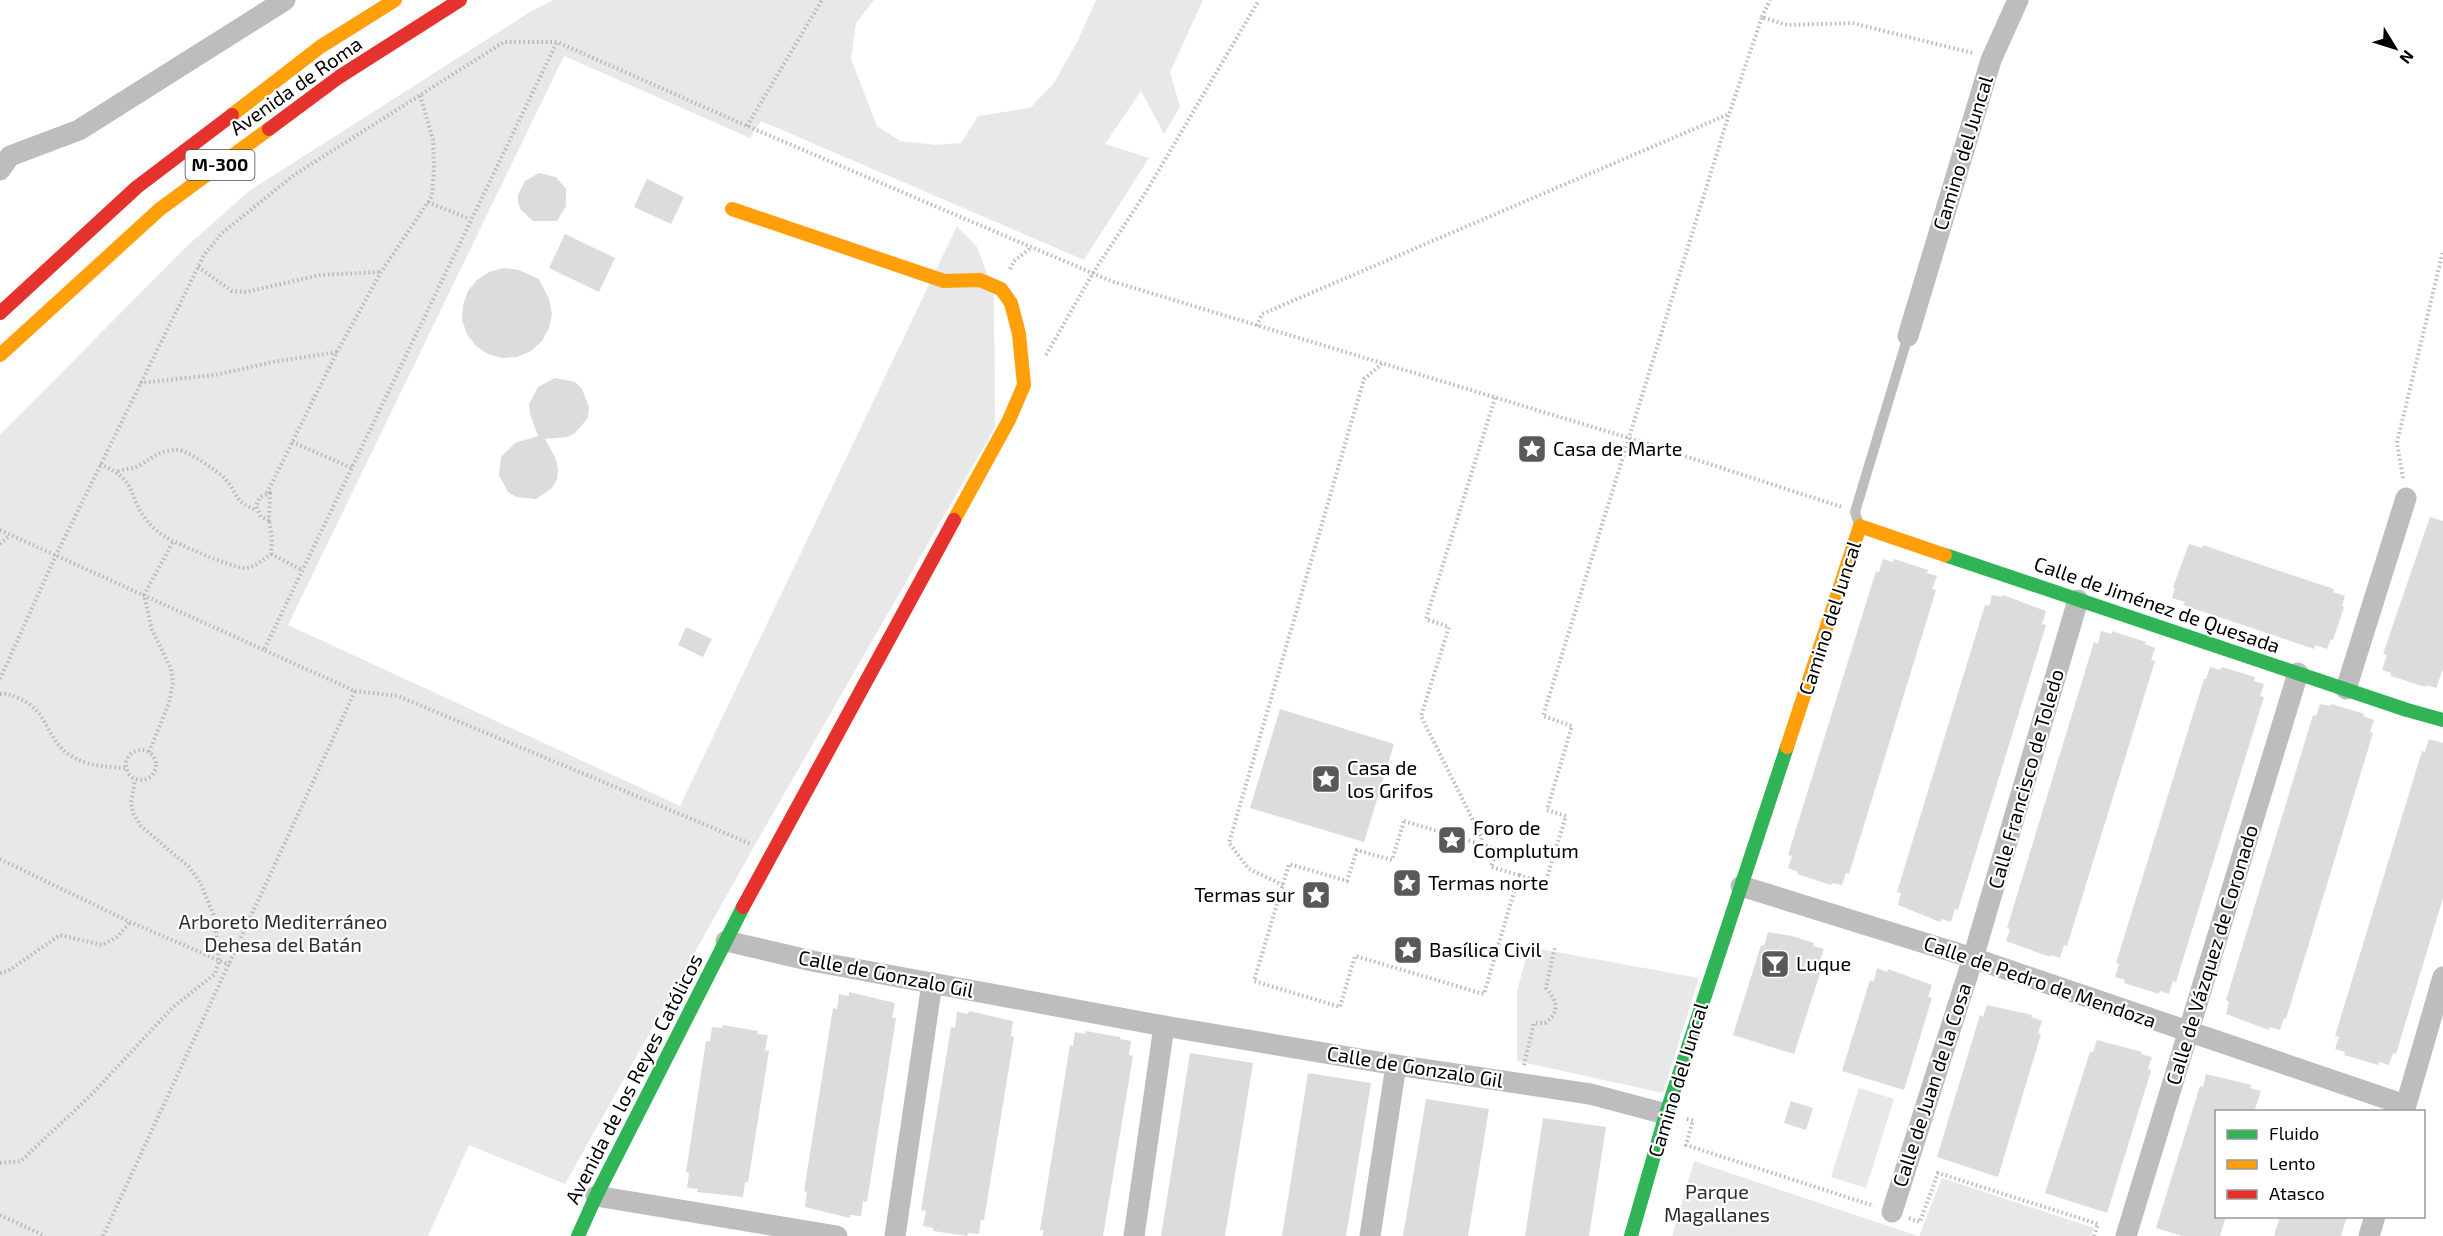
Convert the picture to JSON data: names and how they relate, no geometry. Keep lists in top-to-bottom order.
{
  "streets": {
    "street": [
      "Avenida de Roma",
      "Camino del Juncal",
      "M-300",
      "Calle de Jiménez de Quesada",
      "Calle Francisco de Toledo",
      "Calle de Vázquez de Coronado",
      "Calle de Gonzalo Gil",
      "Calle de Pedro de Mendoza",
      "Avenida de los Reyes Católicos",
      "Calle de Juan de la Cosa"
    ]
  },
  "crossings": [
    ["Camino del Juncal", "Calle de Jiménez de Quesada"],
    ["Camino del Juncal", "Calle de Gonzalo Gil"],
    ["Camino del Juncal", "Calle de Pedro de Mendoza"],
    ["Calle de Jiménez de Quesada", "Calle Francisco de Toledo"],
    ["Calle de Jiménez de Quesada", "Calle de Vázquez de Coronado"],
    ["Calle Francisco de Toledo", "Calle de Pedro de Mendoza"],
    ["Calle Francisco de Toledo", "Calle de Juan de la Cosa"],
    ["Calle de Vázquez de Coronado", "Calle de Pedro de Mendoza"],
    ["Calle de Gonzalo Gil", "Avenida de los Reyes Católicos"],
    ["Calle de Pedro de Mendoza", "Calle de Juan de la Cosa"]
  ],
  "parks": ["Arboreto Mediterráneo Dehesa del Batán", "Parque Magallanes"],
  "places": {
    "place": [
      "Casa de Marte",
      "Casa de los Grifos",
      "Foro de Complutum",
      "Termas norte",
      "Termas sur",
      "Basílica Civil"
    ],
    "bar": ["Luque"]
  },
  "legend": ["Fluido", "Lento", "Atasco"],
  "north": "bottom right"
}
